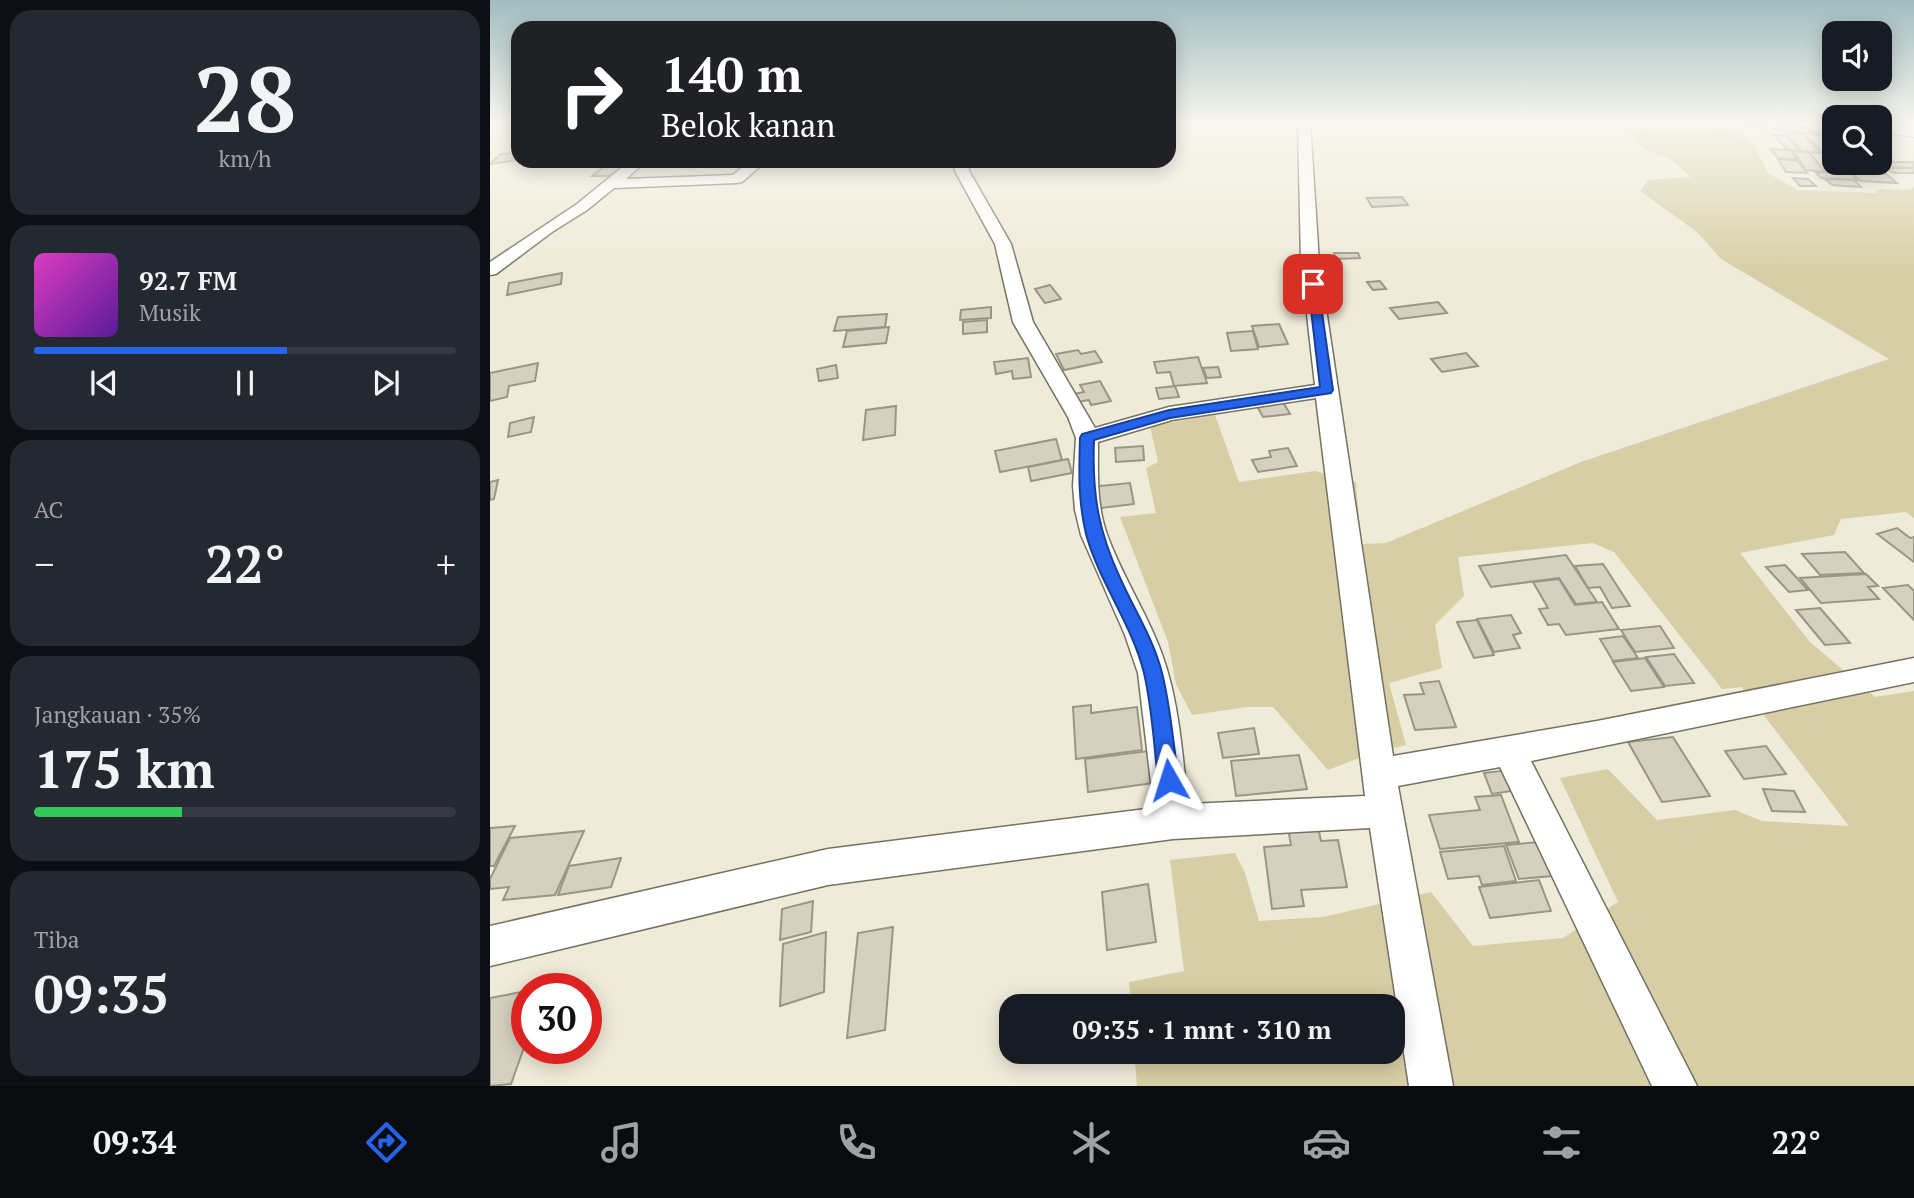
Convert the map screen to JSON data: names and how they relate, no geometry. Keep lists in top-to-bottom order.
{
  "page": {
    "tile": [
      ["28", "km/h"],
      "AC",
      ["Jangkauan · 35%", "175 km"],
      ["Tiba", "09:35"]
    ],
    "turn": ["140 m", "Belok kanan"],
    "song": ["92.7 FM", "Musik"],
    "heat": ["−", "22°", "+"],
    "limit": "30",
    "trip": "09:35 · 1 mnt · 310 m",
    "tabs": ["09:34", "22°"]
  }
}
